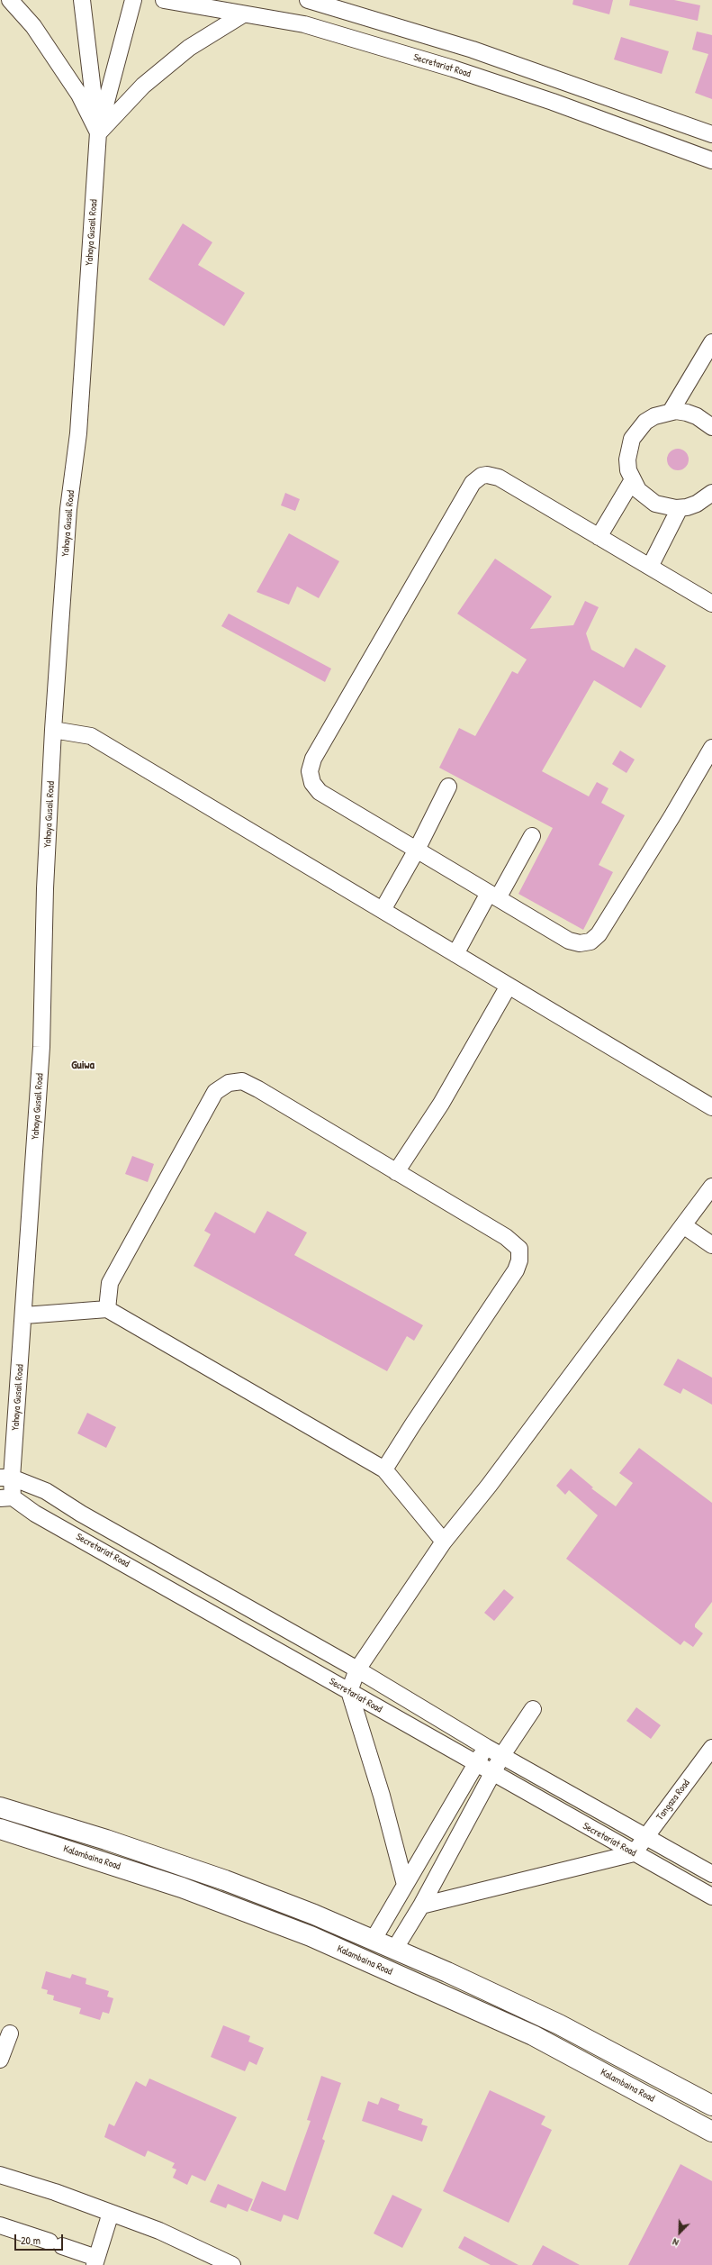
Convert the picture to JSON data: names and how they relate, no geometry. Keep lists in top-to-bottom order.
{
  "streets": {
    "main road": ["Kalambaina Road"],
    "street": ["Secretariat Road", "Yahaya Gusail Road", "Tangaza Road"]
  },
  "crossings": [
    ["Secretariat Road", "Yahaya Gusail Road"],
    ["Secretariat Road", "Tangaza Road"]
  ],
  "districts": ["Guiwa"],
  "scale_bar": "20 m",
  "north": "bottom left"
}
